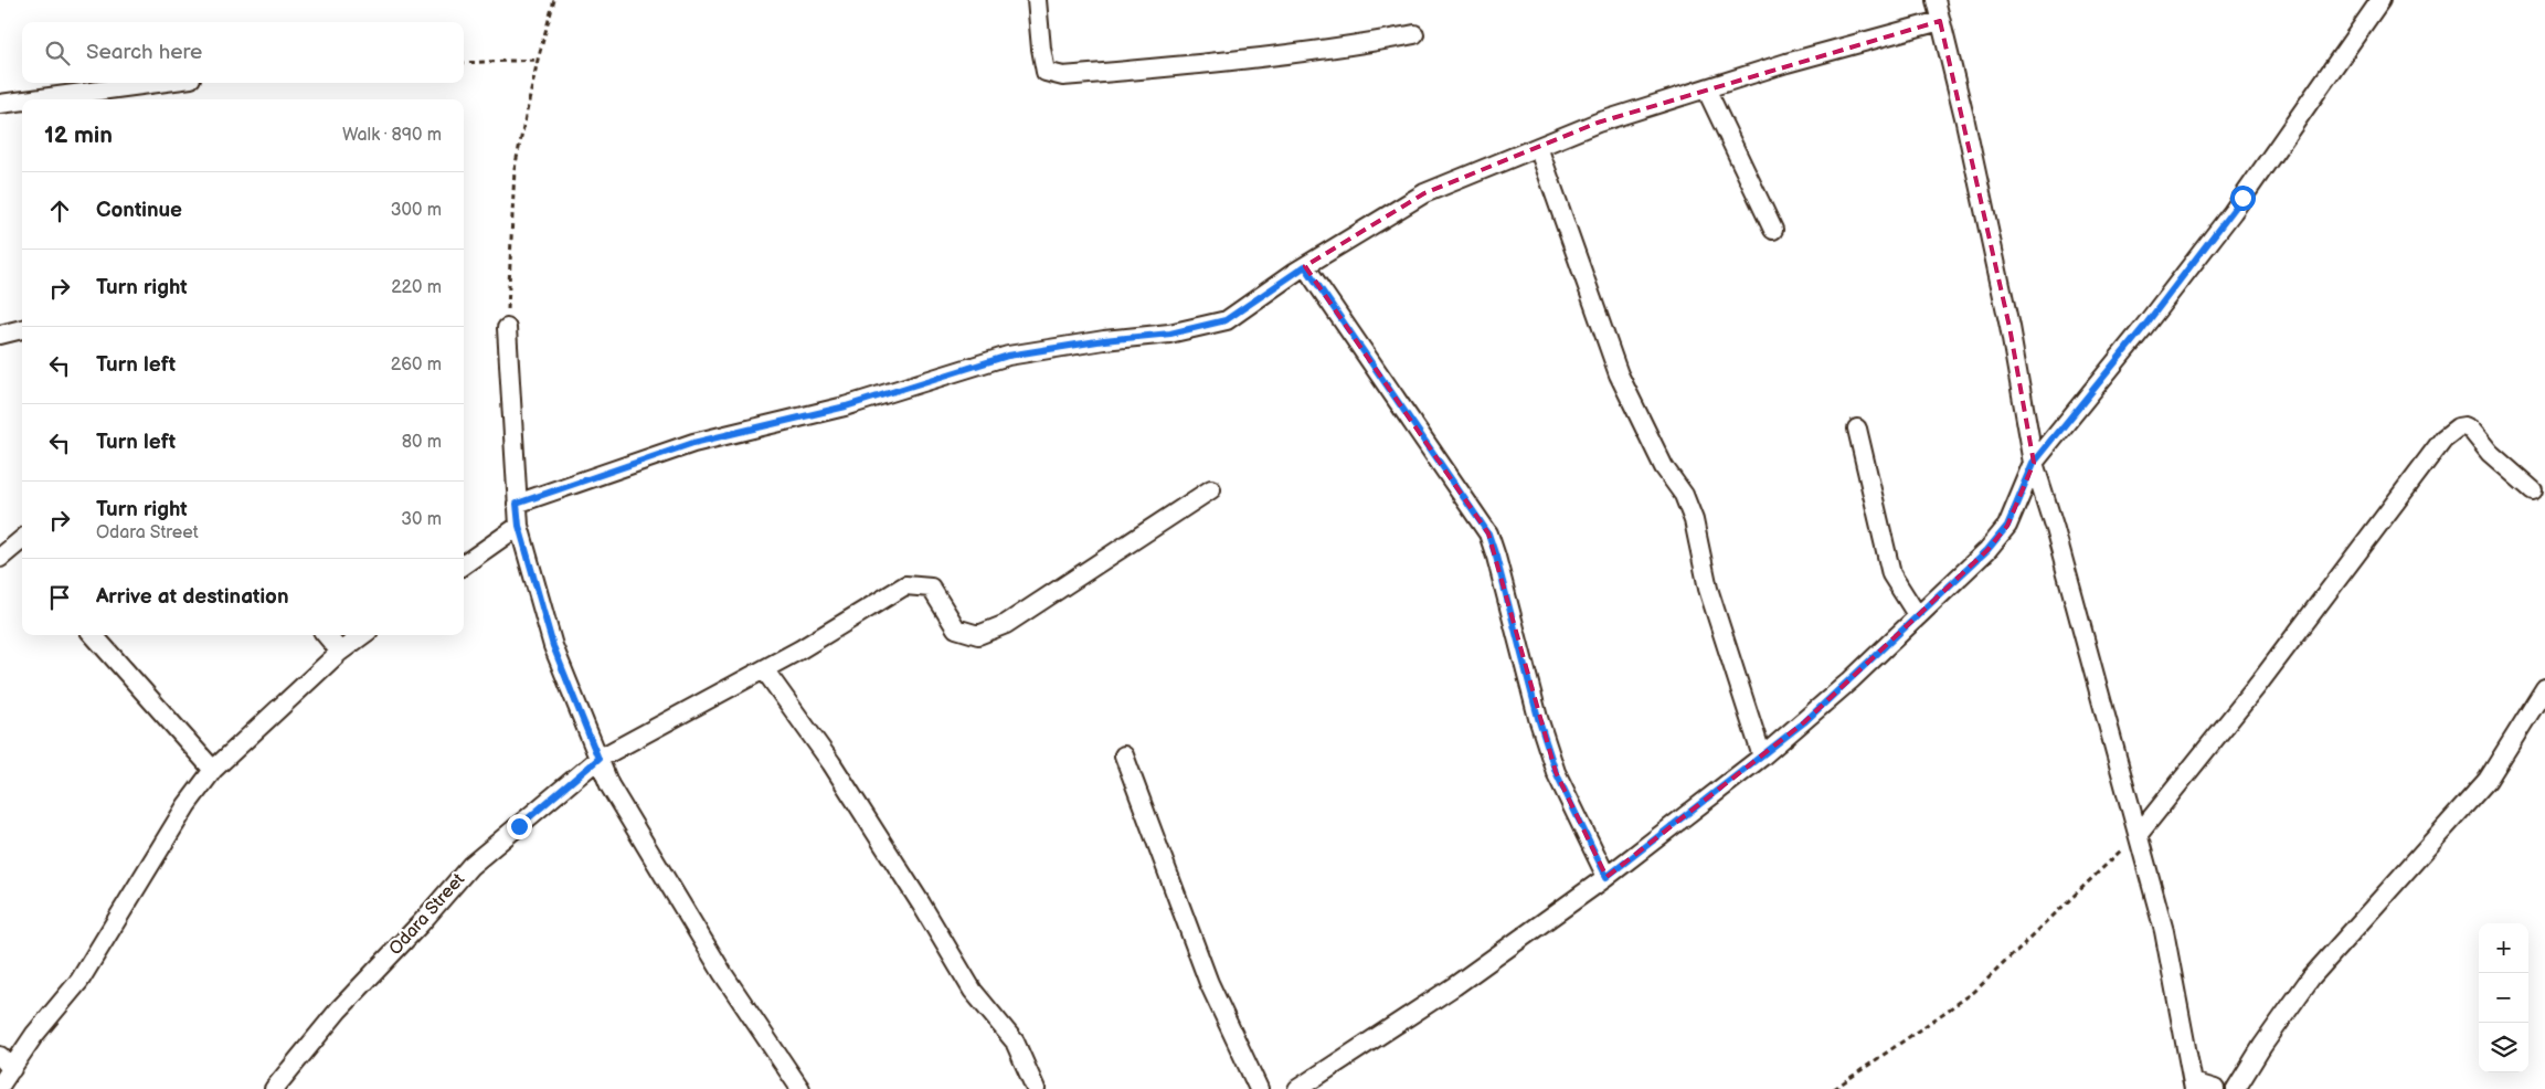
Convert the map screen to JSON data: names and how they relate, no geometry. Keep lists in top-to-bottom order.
{
  "streets": {
    "street": ["Odara Street"]
  },
  "page": {
    "search": "Search here",
    "heading": ["12 min", "Walk · 890 m"],
    "list": [
      ["Continue", "300 m"],
      ["Turn right", "220 m"],
      ["Turn left", "260 m"],
      ["Turn left", "80 m"],
      ["Turn right", "Odara Street", "30 m"],
      "Arrive at destination"
    ],
    "map_buttons": ["+", "−"]
  }
}
